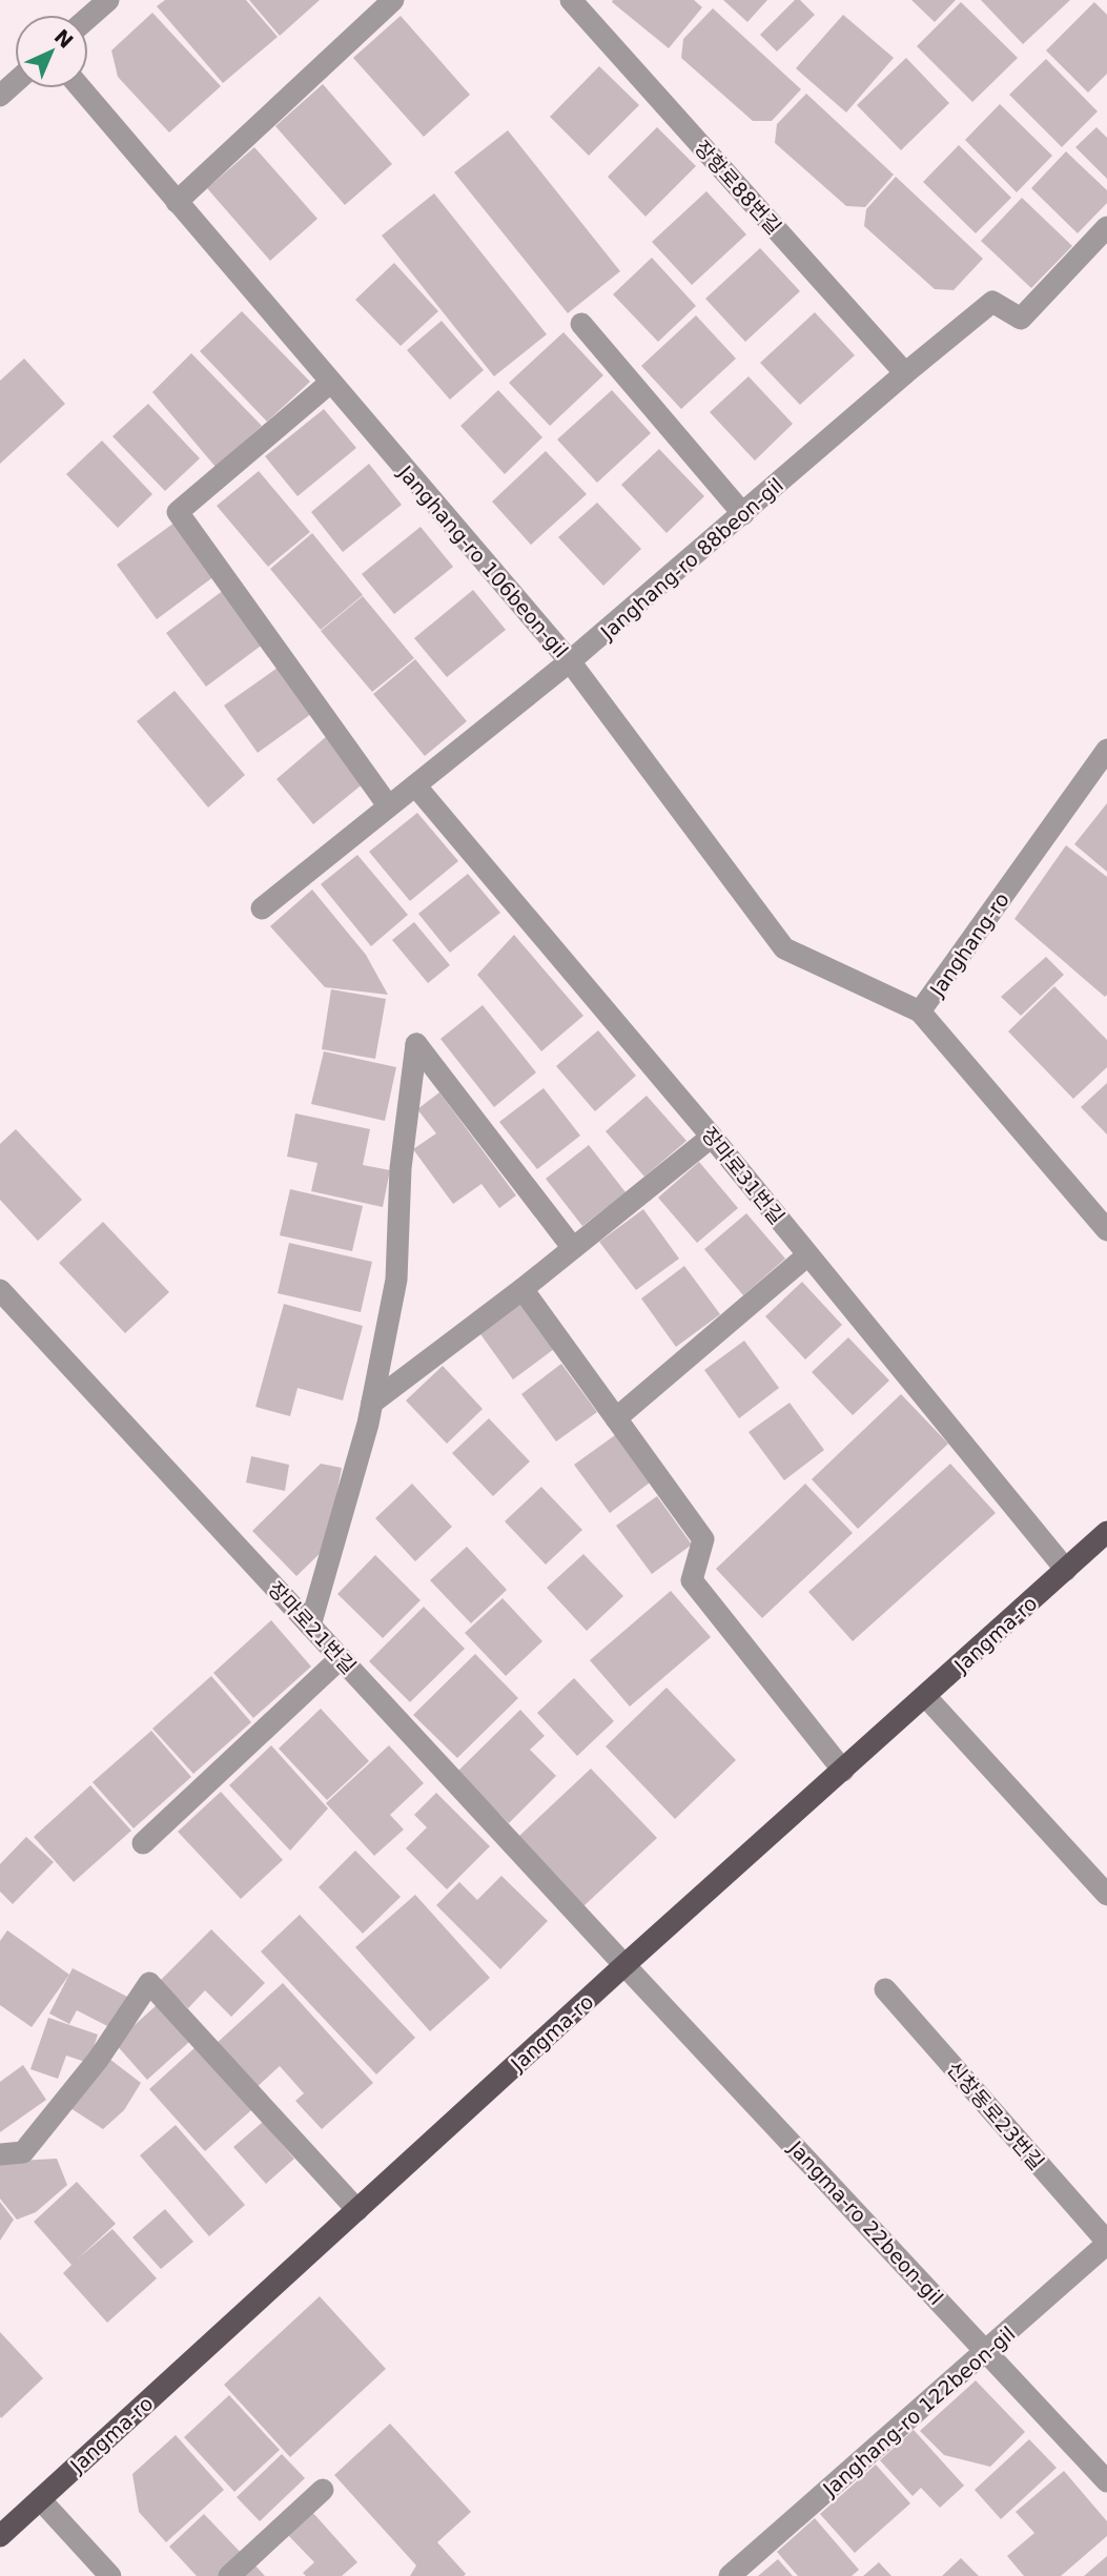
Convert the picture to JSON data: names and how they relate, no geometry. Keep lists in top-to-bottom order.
{
  "streets": {
    "main road": ["Jangma-ro"],
    "street": [
      "장항로88번길",
      "Janghang-ro 88beon-gil",
      "Janghang-ro 106beon-gil",
      "Janghang-ro",
      "장마로31번길",
      "장마로21번길",
      "신창동로23번길",
      "Jangma-ro 22beon-gil",
      "Janghang-ro 122beon-gil"
    ]
  },
  "crossings": [
    ["장항로88번길", "Janghang-ro 88beon-gil"],
    ["Janghang-ro 88beon-gil", "Janghang-ro 106beon-gil"],
    ["Janghang-ro 88beon-gil", "장마로31번길"],
    ["Janghang-ro 106beon-gil", "Janghang-ro"],
    ["장마로31번길", "Jangma-ro"],
    ["장마로21번길", "Jangma-ro"],
    ["장마로21번길", "Jangma-ro 22beon-gil"],
    ["Jangma-ro", "Jangma-ro 22beon-gil"],
    ["신창동로23번길", "Janghang-ro 122beon-gil"],
    ["Jangma-ro 22beon-gil", "Janghang-ro 122beon-gil"]
  ],
  "north": "top right"
}
